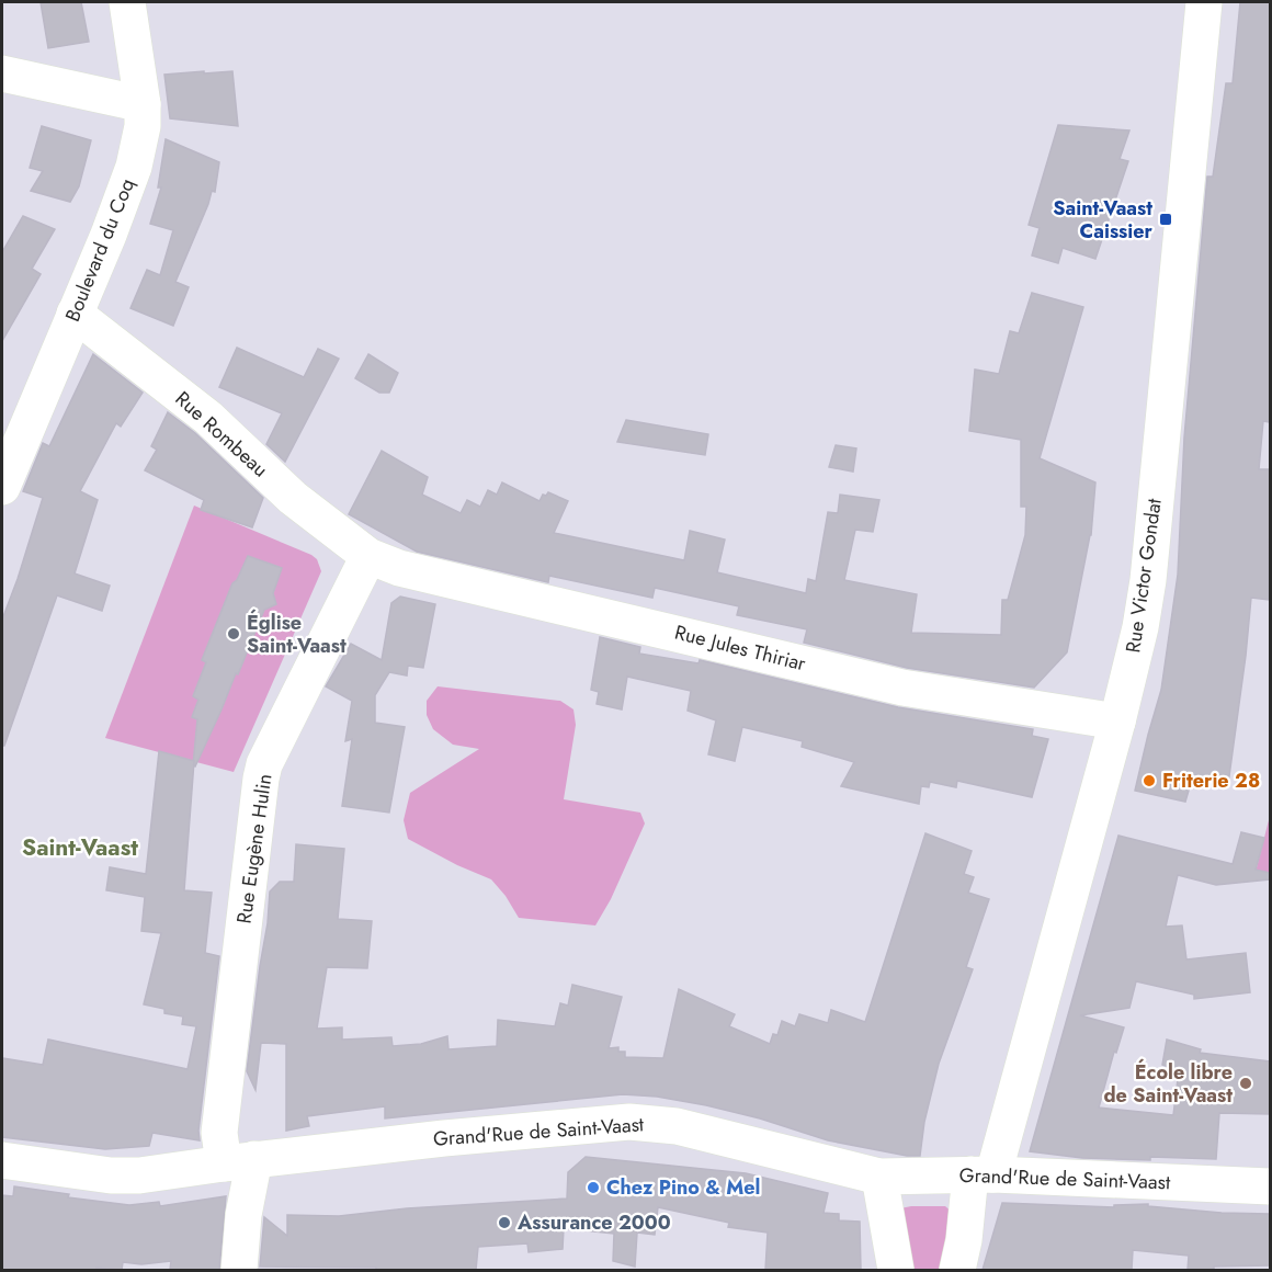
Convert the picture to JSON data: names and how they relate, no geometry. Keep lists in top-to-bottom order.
{
  "streets": {
    "street": [
      "Boulevard du Coq",
      "Rue Rombeau",
      "Rue Victor Gondat",
      "Rue Jules Thiriar",
      "Rue Eugène Hulin",
      "Grand'Rue de Saint-Vaast"
    ]
  },
  "crossings": [
    ["Boulevard du Coq", "Rue Rombeau"],
    ["Rue Rombeau", "Rue Jules Thiriar"],
    ["Rue Rombeau", "Rue Eugène Hulin"],
    ["Rue Victor Gondat", "Rue Jules Thiriar"],
    ["Rue Victor Gondat", "Grand'Rue de Saint-Vaast"],
    ["Rue Jules Thiriar", "Rue Eugène Hulin"],
    ["Rue Eugène Hulin", "Grand'Rue de Saint-Vaast"]
  ],
  "districts": ["Saint-Vaast"],
  "places": {
    "transit": ["Saint-Vaast Caissier"],
    "other": [
      "Église Saint-Vaast",
      "Friterie 28",
      "École libre de Saint-Vaast",
      "Chez Pino & Mel",
      "Assurance 2000"
    ]
  }
}
